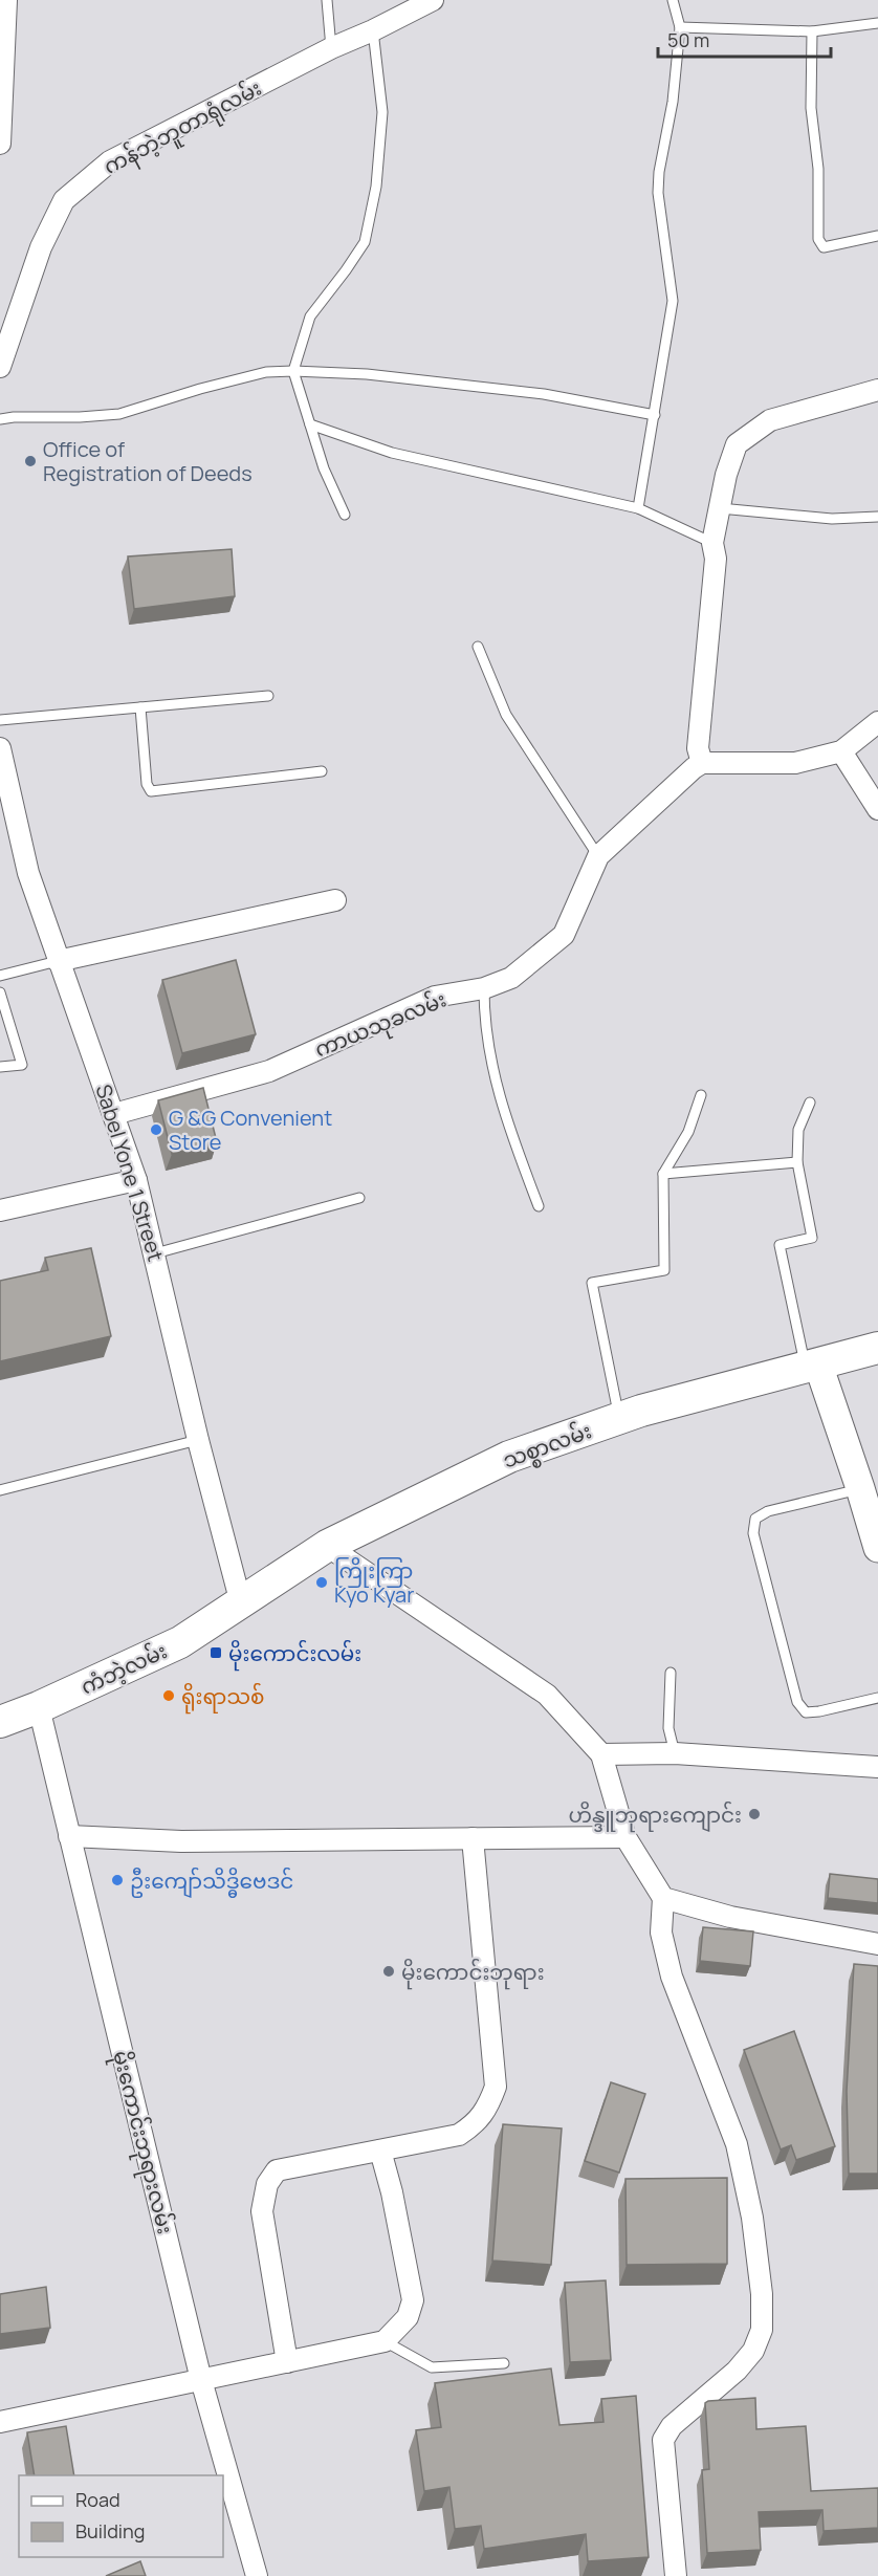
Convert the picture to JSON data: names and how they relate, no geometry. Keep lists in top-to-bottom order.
{
  "streets": {
    "main road": ["သစ္စာလမ်း", "ကံဘဲ့လမ်း"],
    "street": [
      "ကန်ဘဲ့ဘူတာရုံလမ်း",
      "ကာယသုခလမ်း",
      "Sabel Yone 1 Street",
      "မိုးကောင်းဘုရားလမ်း"
    ]
  },
  "crossings": [
    ["ကာယသုခလမ်း", "Sabel Yone 1 Street"],
    ["Sabel Yone 1 Street", "သစ္စာလမ်း"],
    ["Sabel Yone 1 Street", "ကံဘဲ့လမ်း"],
    ["သစ္စာလမ်း", "ကံဘဲ့လမ်း"],
    ["ကံဘဲ့လမ်း", "မိုးကောင်းဘုရားလမ်း"]
  ],
  "places": {
    "other": [
      "Office of Registration of Deeds",
      "G &G Convenient Store",
      "ကြိုးကြာ Kyo Kyar",
      "ရိုးရာသစ်",
      "ဟိန္ဒူဘုရားကျောင်း",
      "ဦးကျော်သိဒ္ဓိဗေဒင်",
      "မိုးကောင်းဘုရား"
    ],
    "transit": ["မိုးကောင်းလမ်း"]
  },
  "legend": ["Road", "Building"],
  "scale_bar": "50 m"
}
